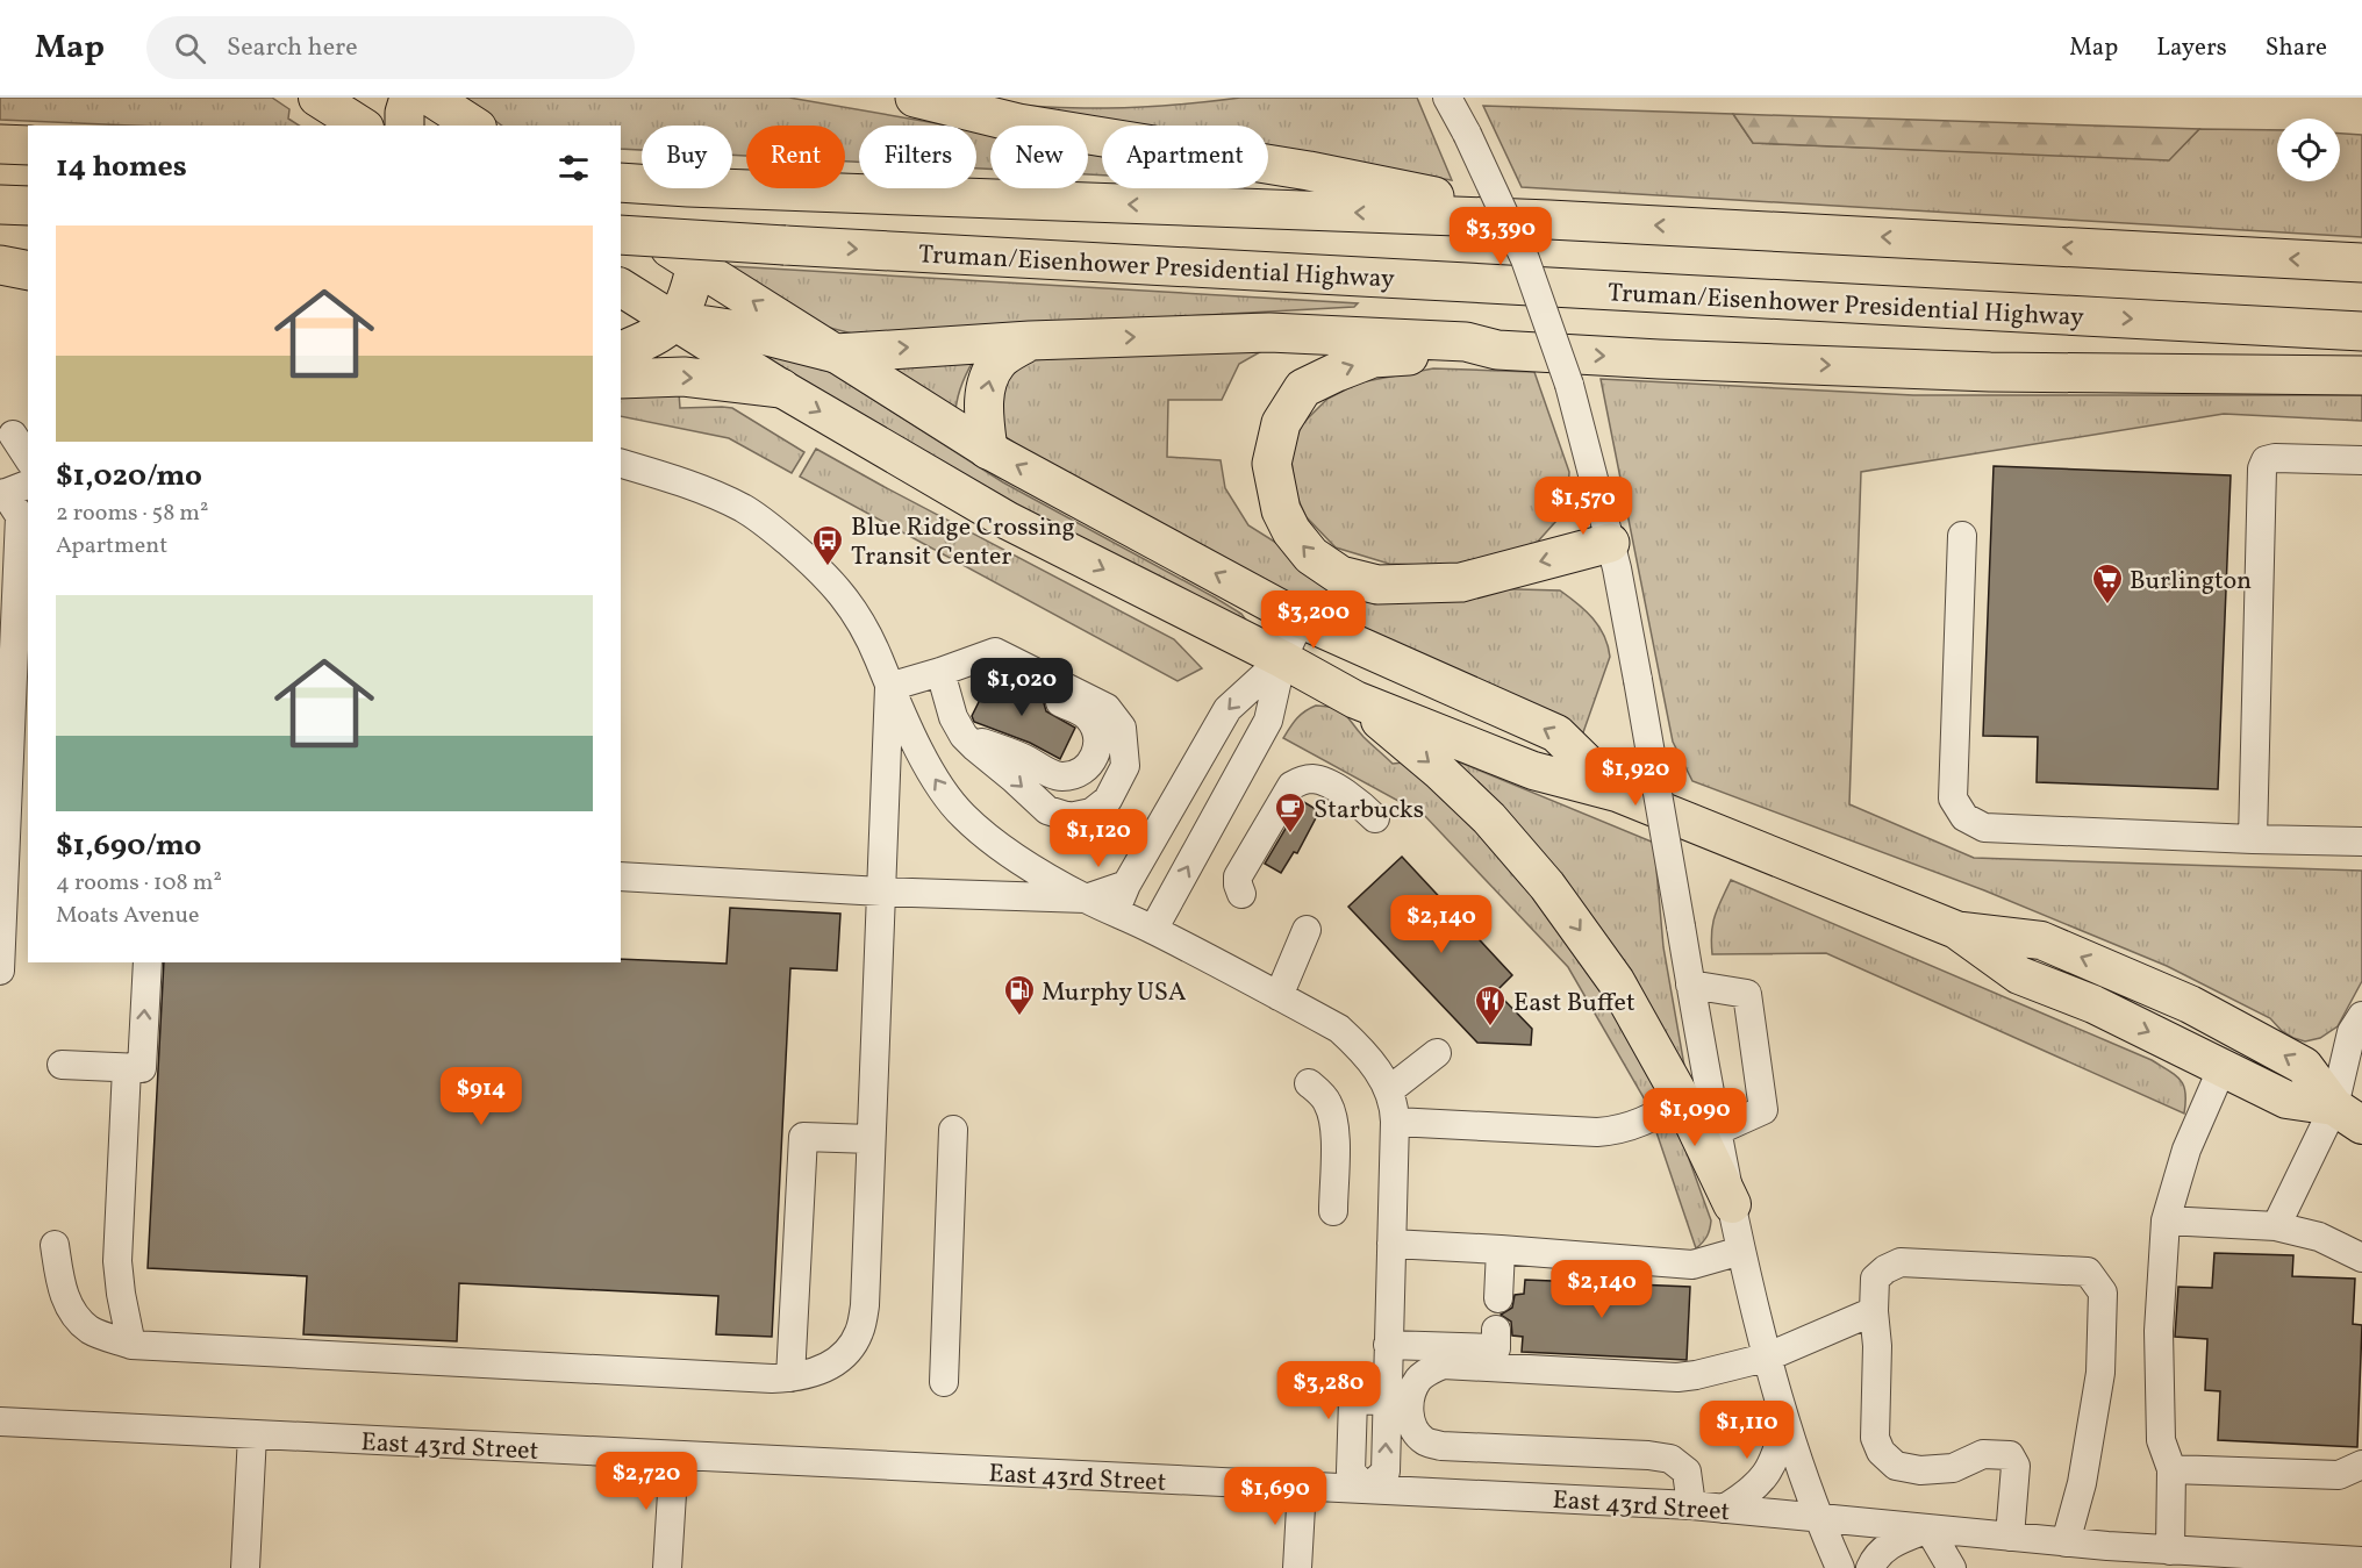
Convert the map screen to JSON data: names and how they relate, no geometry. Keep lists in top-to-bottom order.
{
  "streets": {
    "highway": ["Truman/Eisenhower Presidential Highway"],
    "street": ["East 43rd Street"]
  },
  "places": {
    "bus stop": ["Blue Ridge Crossing Transit Center"],
    "supermarket": ["Burlington"],
    "cafe": ["Starbucks"],
    "fuel station": ["Murphy USA"],
    "restaurant": ["East Buffet"]
  },
  "page": {
    "header": "Map",
    "search": "Search here",
    "nav": ["Map", "Layers", "Share"],
    "chip": [
      "Buy",
      "Rent",
      "Filters",
      "New",
      "Apartment"
    ],
    "heading": "14 homes",
    "price": [
      "$3,390",
      "$1,570",
      "$3,200",
      "$1,020",
      "$1,920",
      "$1,120",
      "$2,140",
      "$914",
      "$1,090",
      "$2,140",
      "$3,280",
      "$1,110",
      "$2,720",
      "$1,690"
    ],
    "list": [
      {
        "name": "$1,020/mo",
        "note": "2 rooms · 58 m² · Apartment"
      },
      {
        "name": "$1,690/mo",
        "note": "4 rooms · 108 m² · Moats Avenue"
      }
    ]
  }
}
